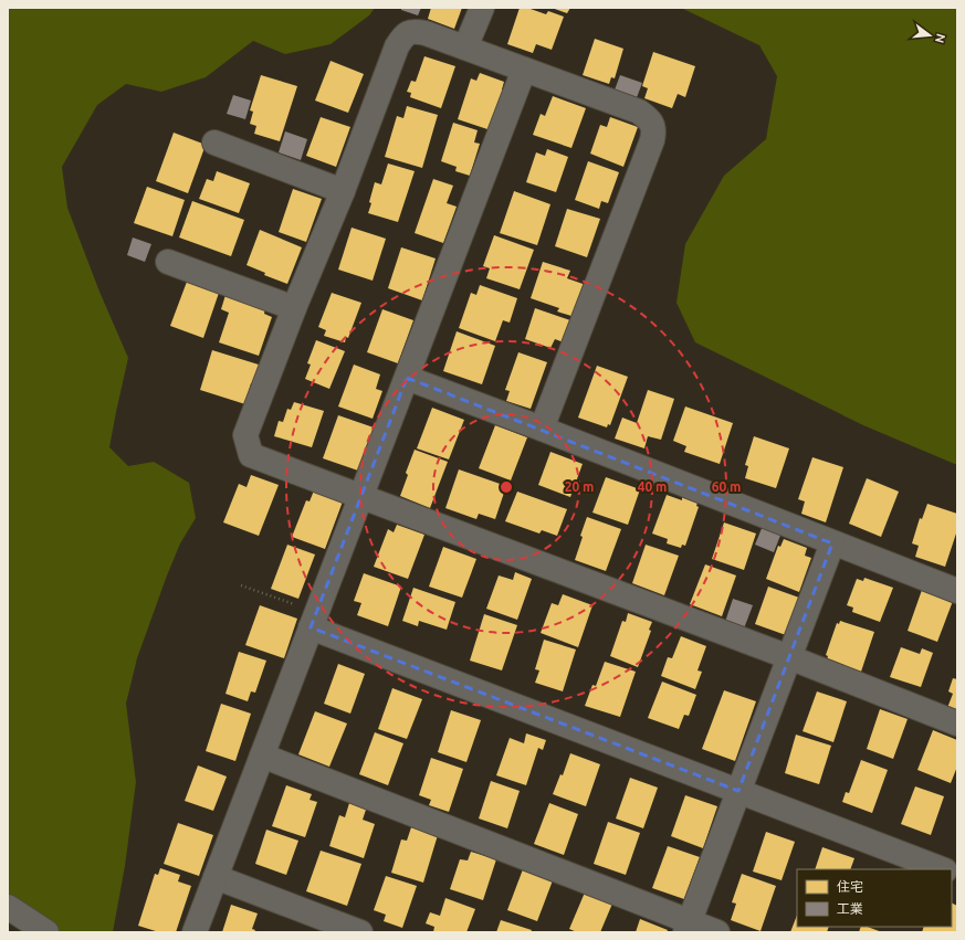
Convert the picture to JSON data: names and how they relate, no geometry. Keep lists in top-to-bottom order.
{
  "legend": ["住宅", "工業"],
  "north": "right",
  "rings": ["20 m", "40 m", "60 m"]
}
